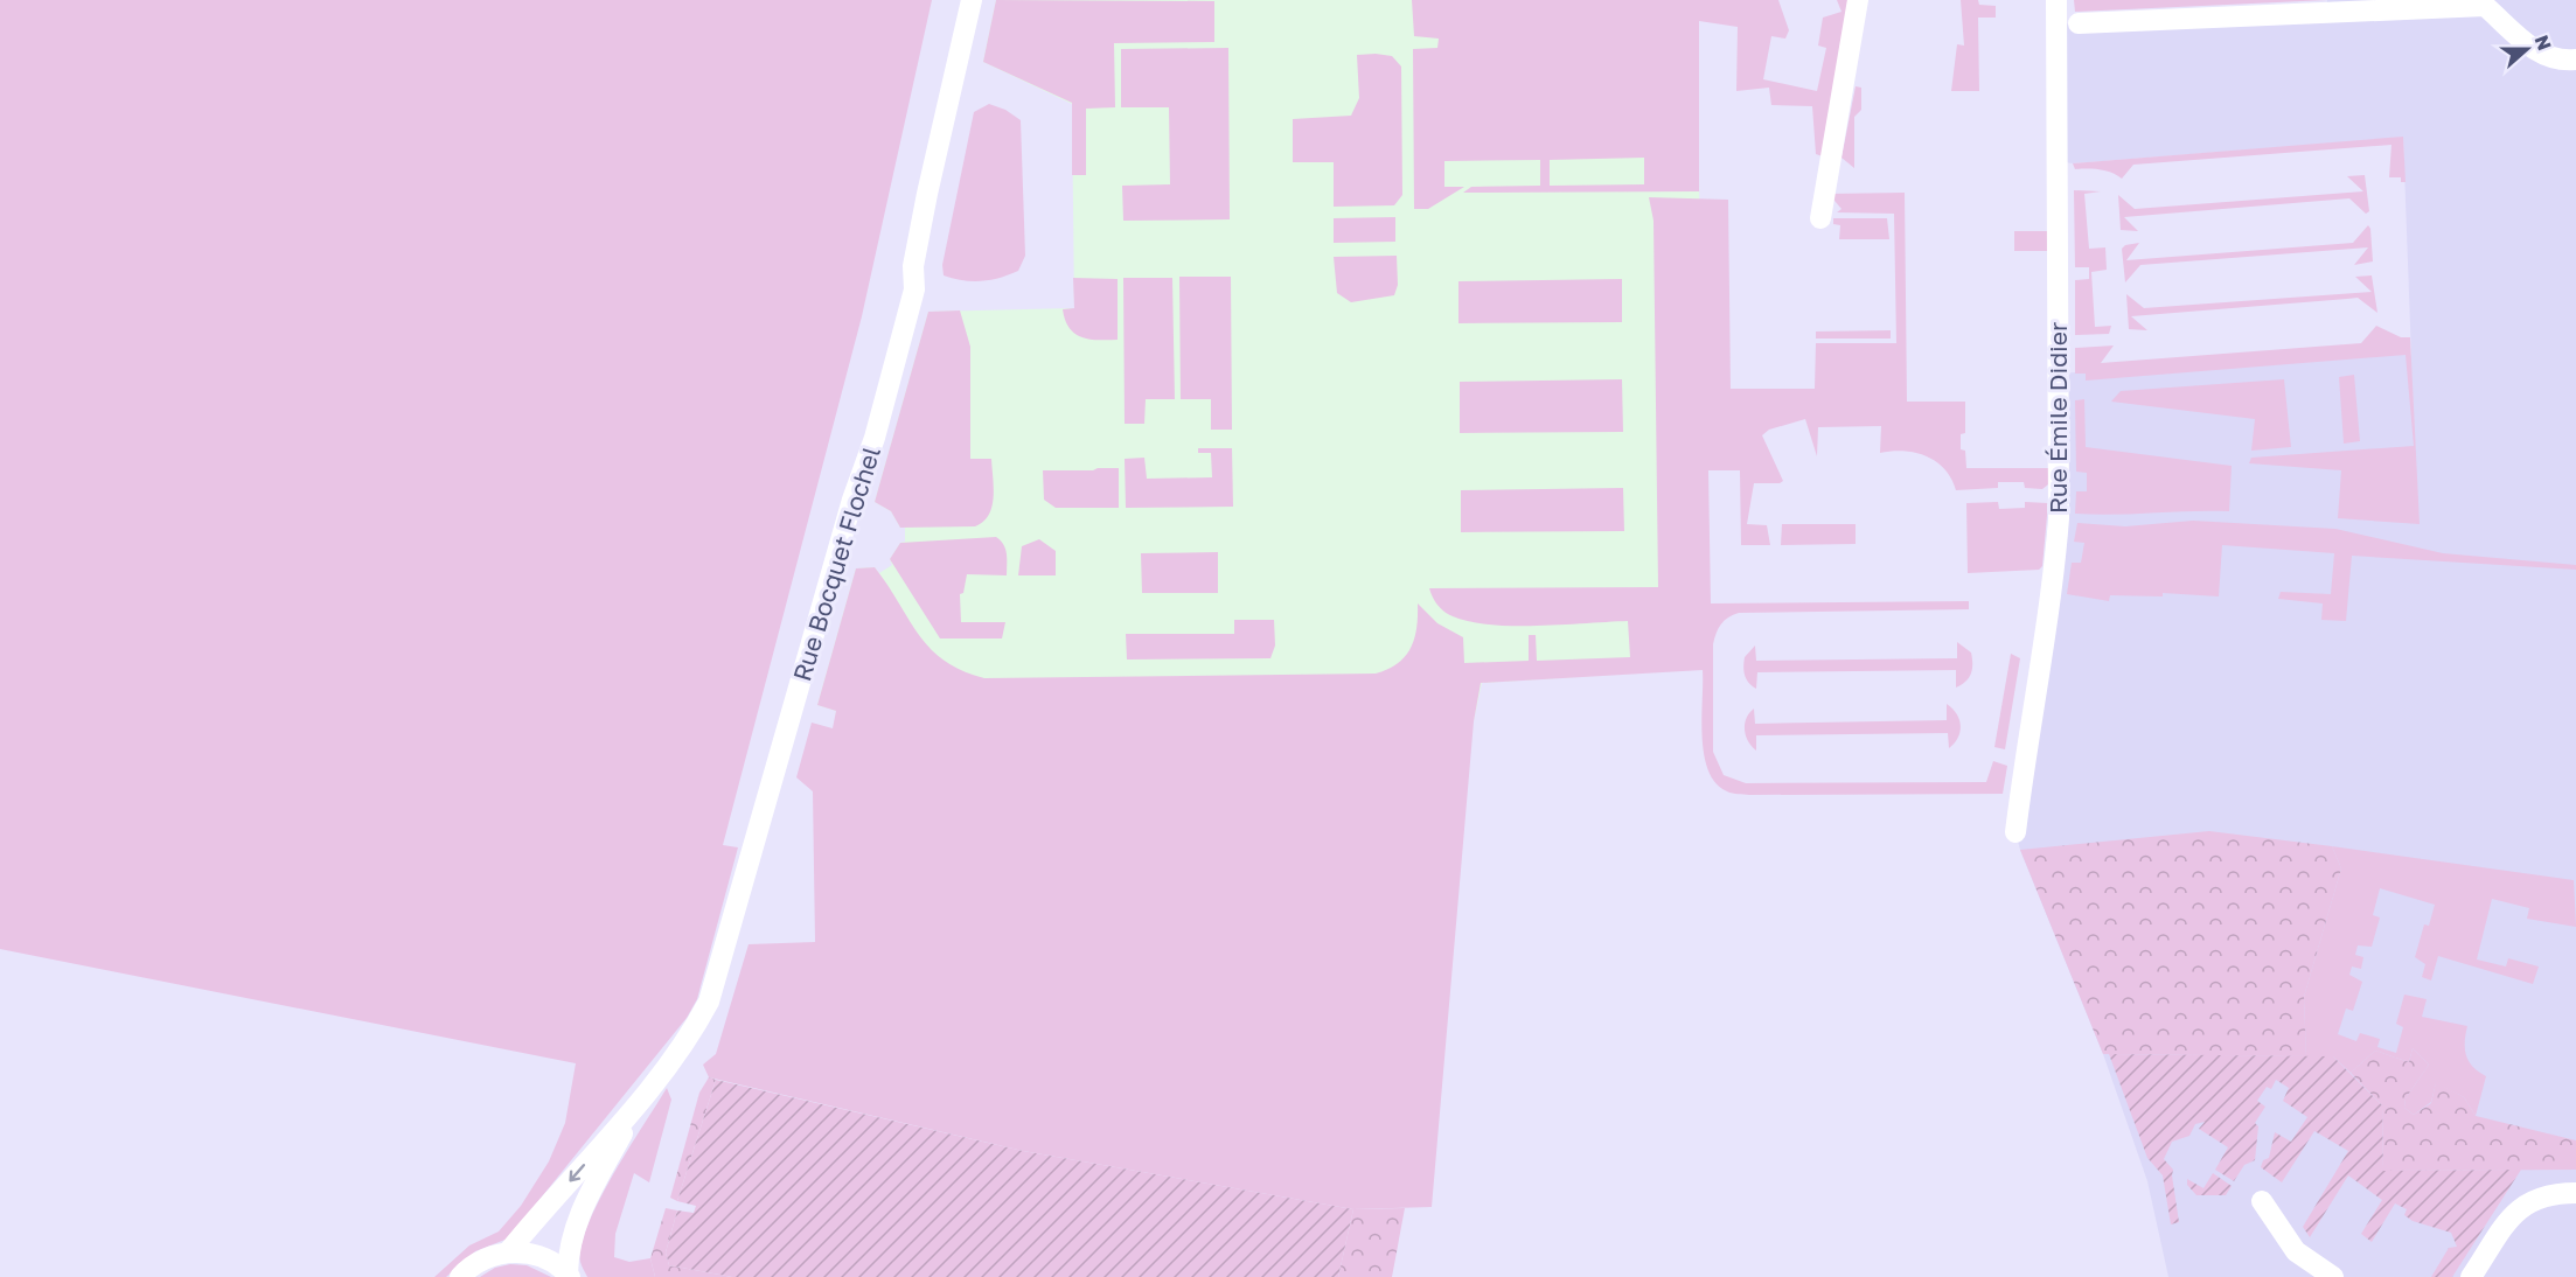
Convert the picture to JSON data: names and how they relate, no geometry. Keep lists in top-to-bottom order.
{
  "streets": {
    "street": ["Rue Émile Didier", "Rue Bocquet Flochel"]
  },
  "north": "right"
}
